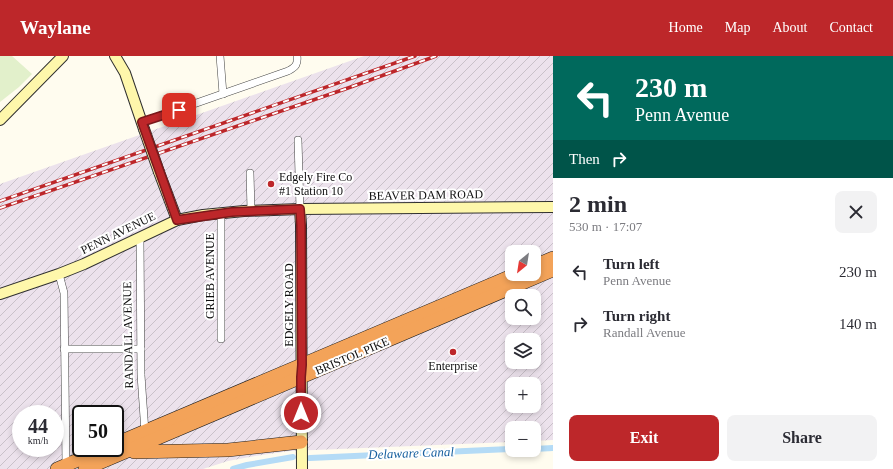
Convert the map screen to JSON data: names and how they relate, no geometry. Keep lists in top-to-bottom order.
{
  "streets": {
    "highway": ["BRISTOL PIKE"],
    "street": [
      "BEAVER DAM ROAD",
      "PENN AVENUE",
      "GRIEB AVENUE",
      "EDGELY ROAD",
      "RANDALL AVENUE"
    ]
  },
  "crossings": [
    ["BEAVER DAM ROAD", "PENN AVENUE"],
    ["BEAVER DAM ROAD", "EDGELY ROAD"],
    ["PENN AVENUE", "GRIEB AVENUE"],
    ["PENN AVENUE", "EDGELY ROAD"],
    ["PENN AVENUE", "RANDALL AVENUE"],
    ["EDGELY ROAD", "BRISTOL PIKE"],
    ["RANDALL AVENUE", "BRISTOL PIKE"]
  ],
  "water": ["Delaware Canal"],
  "places": ["Edgely Fire Co #1 Station 10", "Enterprise"],
  "north": "bottom left",
  "page": {
    "header": "Waylane",
    "nav": [
      "Home",
      "Map",
      "About",
      "Contact"
    ],
    "turn": ["230 m", "Penn Avenue"],
    "then": "Then",
    "heading": ["2 min", "530 m · 17:07"],
    "map_buttons": ["+", "−"],
    "list": [
      {
        "name": "Turn left",
        "note": "Penn Avenue",
        "value": "230 m"
      },
      {
        "name": "Turn right",
        "note": "Randall Avenue",
        "value": "140 m"
      }
    ],
    "speed": "44 km/h",
    "limit": "50",
    "buttons": ["Exit", "Share"]
  }
}
